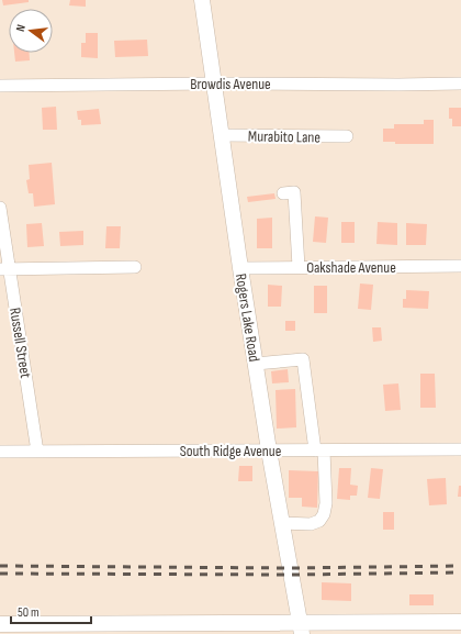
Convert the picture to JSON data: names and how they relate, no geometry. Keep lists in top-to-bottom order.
{
  "streets": {
    "main road": ["Rogers Lake Road"],
    "street": [
      "Browdis Avenue",
      "Murabito Lane",
      "Oakshade Avenue",
      "Russell Street",
      "South Ridge Avenue"
    ]
  },
  "crossings": [
    ["Browdis Avenue", "Rogers Lake Road"],
    ["Murabito Lane", "Rogers Lake Road"],
    ["Oakshade Avenue", "Rogers Lake Road"],
    ["Rogers Lake Road", "South Ridge Avenue"],
    ["Russell Street", "South Ridge Avenue"]
  ],
  "scale_bar": "50 m",
  "north": "left"
}
